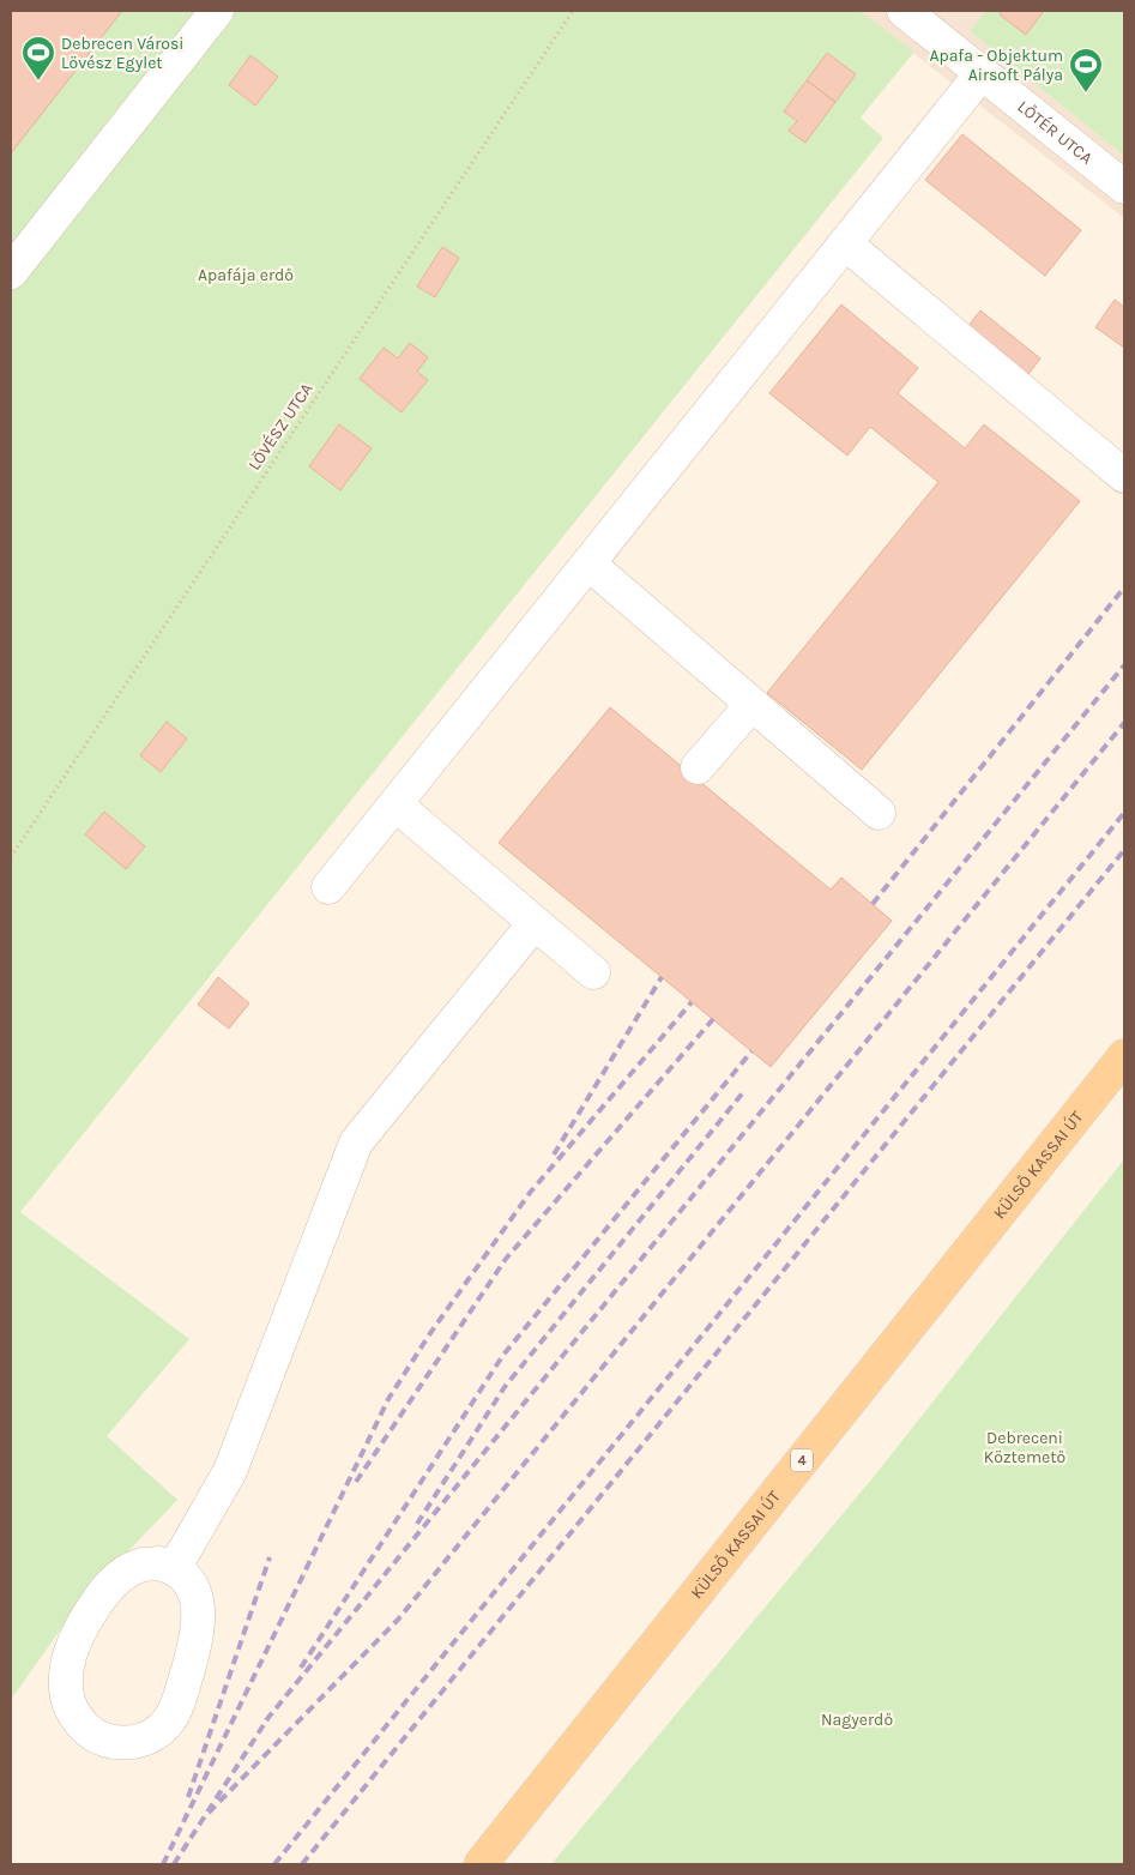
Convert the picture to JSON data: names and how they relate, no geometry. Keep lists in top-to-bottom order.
{
  "streets": {
    "main road": ["KÜLSŐ KASSAI ÚT", "4"],
    "street": ["LŐTÉR UTCA"],
    "path": ["LÖVÉSZ UTCA"]
  },
  "parks": ["Apafája erdő", "Debreceni Köztemető", "Nagyerdő"],
  "places": {
    "sports": ["Debrecen Városi Lövész Egylet", "Apafa - Objektum Airsoft Pálya"]
  }
}
